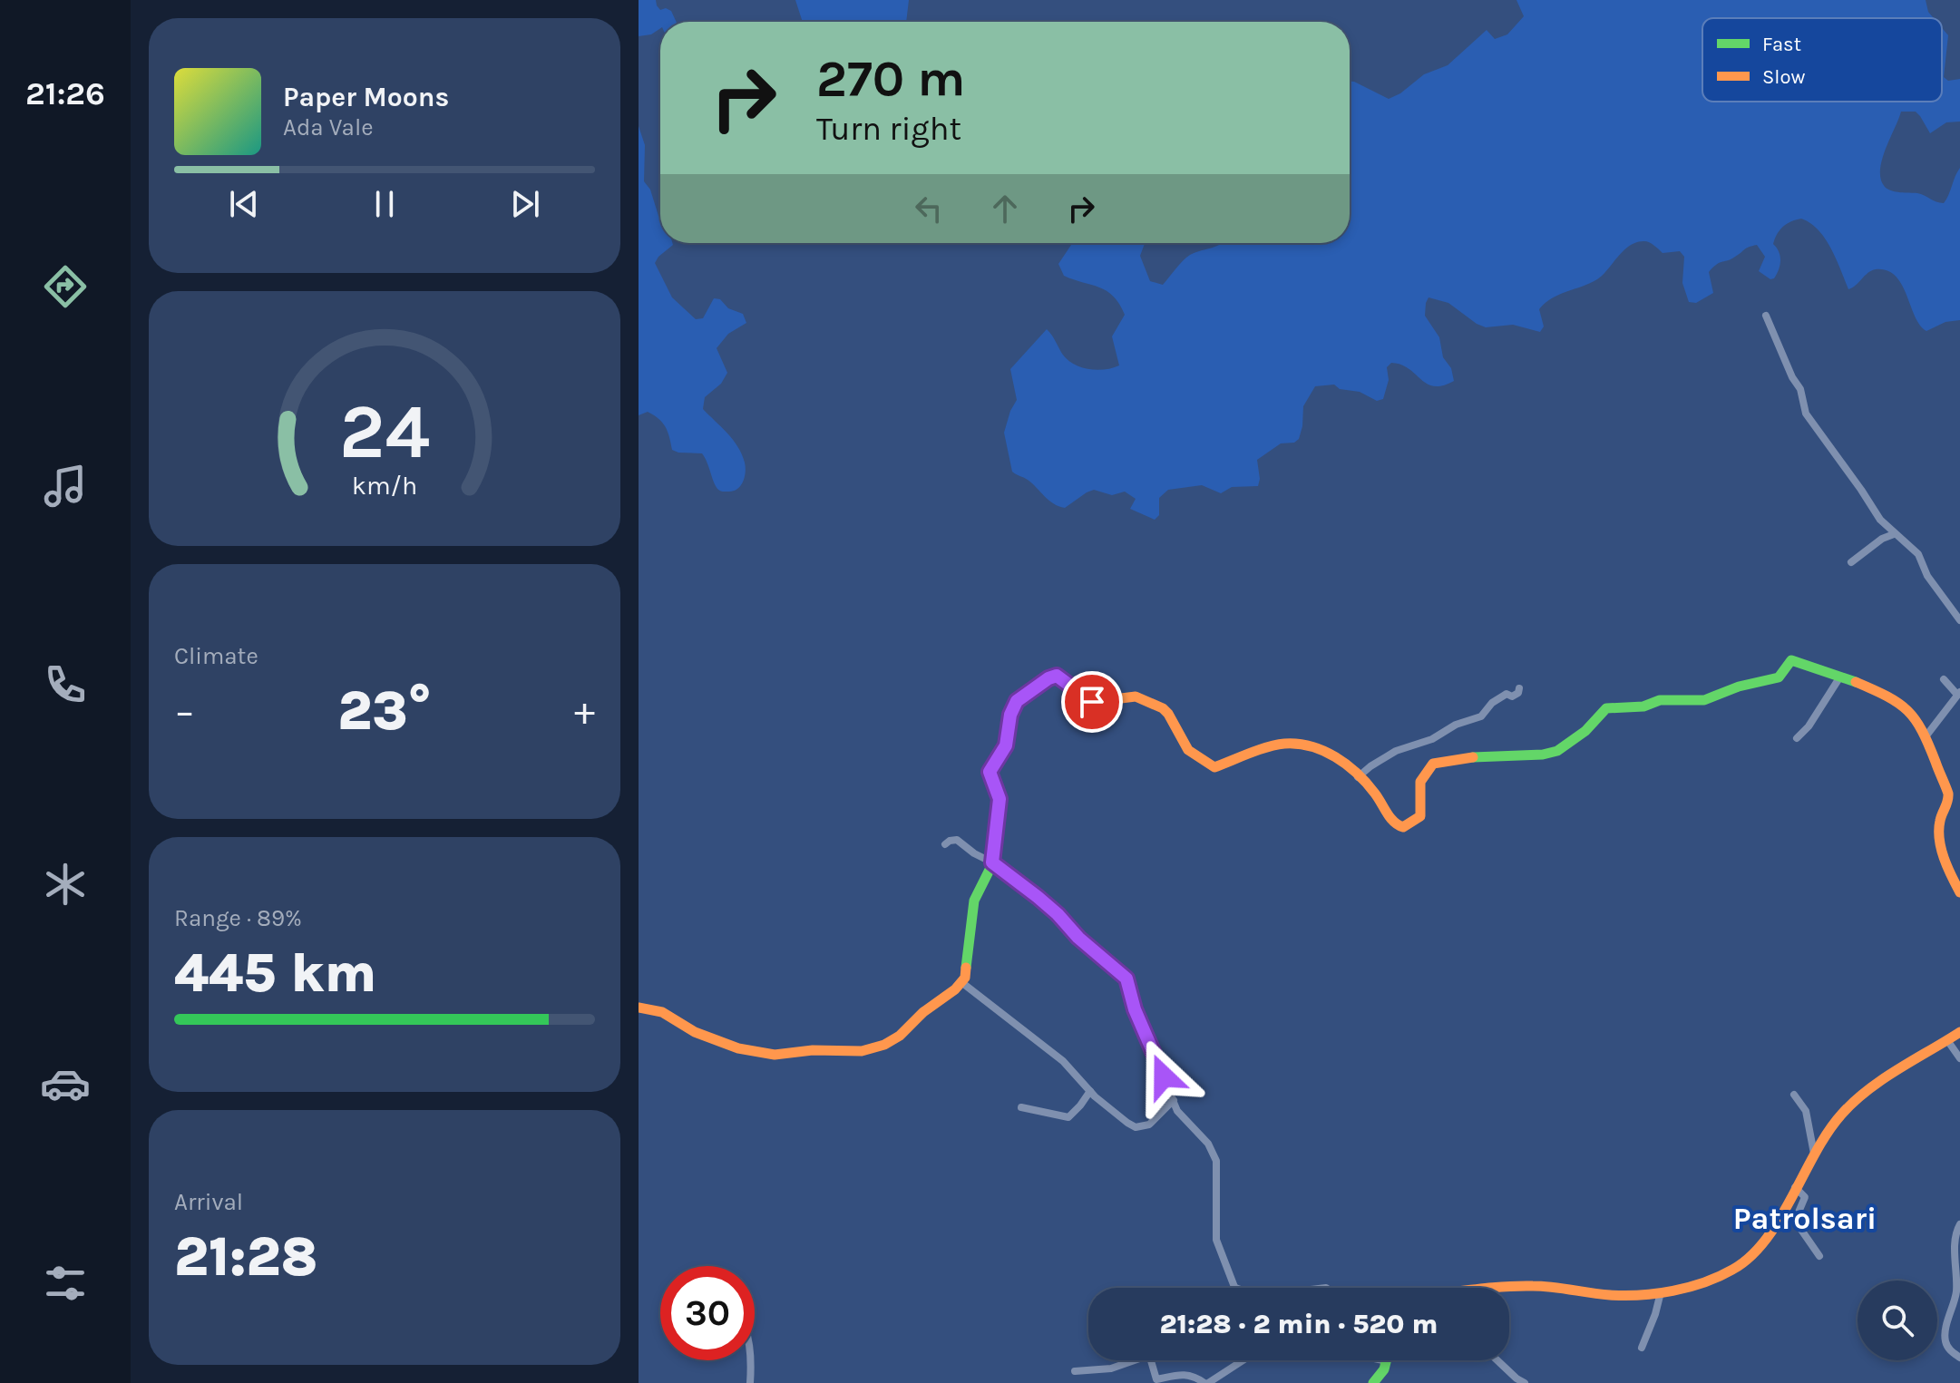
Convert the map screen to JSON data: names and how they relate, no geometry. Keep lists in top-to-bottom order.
{
  "districts": ["Patrolsari"],
  "legend": ["Fast", "Slow"],
  "page": {
    "tabs": "21:26",
    "turn": ["270 m", "Turn right"],
    "song": ["Paper Moons", "Ada Vale"],
    "tile": [
      "Climate",
      ["Range · 89%", "445 km"],
      ["Arrival", "21:28"]
    ],
    "heat": ["−", "23°", "+"],
    "limit": "30",
    "trip": "21:28 · 2 min · 520 m",
    "gauge": ["24", "km/h"]
  }
}
